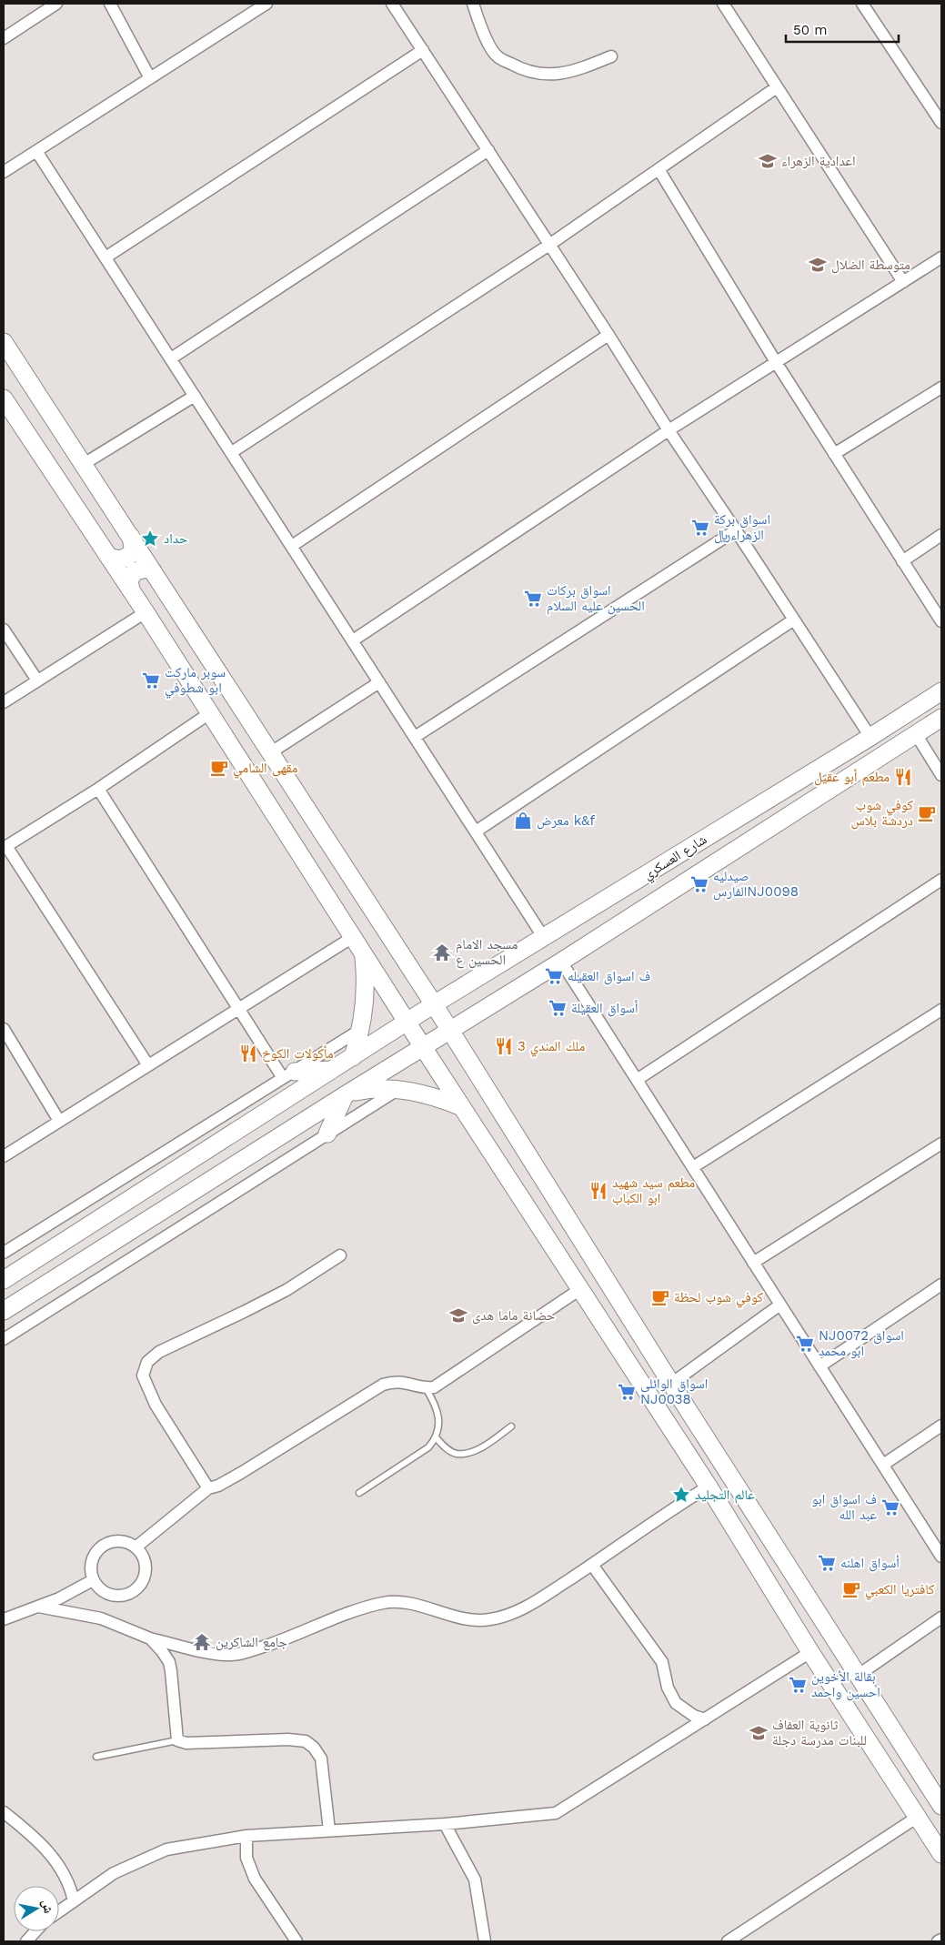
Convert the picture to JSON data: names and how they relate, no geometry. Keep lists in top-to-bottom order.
{
  "streets": {
    "main road": ["شارع العسكري"]
  },
  "places": {
    "school or university": [
      "اعدادية الزهراء",
      "متوسطة الضلال",
      "حضانة ماما هدى",
      "ثانوية العفاف للبنات مدرسة دجلة"
    ],
    "supermarket": [
      "اسواق بركة الزهراء﷼",
      "اسواق بركات الحسين عليه السلام",
      "سوبر ماركت ابو شطوفي",
      "صيدليه الفارسNJ0098",
      "ف اسواق العقيله",
      "أسواق العقيلة",
      "NJ0072 اسواق ابو محمد",
      "اسواق الوائلی NJ0038",
      "ف اسواق ابو عبد الله",
      "أسواق اهلنه",
      "بقالة الأخوين احسين واحمد"
    ],
    "place": ["حداد", "عالم التجليد"],
    "cafe": [
      "مقهى الشامي",
      "كوفي شوب دردشة بلاس",
      "كوفي شوب لحظة",
      "كافتريا الكعبي"
    ],
    "restaurant": [
      "مطعم أبو عقيل",
      "ملك المندي 3",
      "مأكولات الكوخ",
      "مطعم سيد شهيد ابو الكباب"
    ],
    "shop": ["معرض k&f"],
    "temple": ["مسجد الامام الحسين ع", "جامع الشاكرين"]
  },
  "scale_bar": "50 m",
  "north": "right"
}
